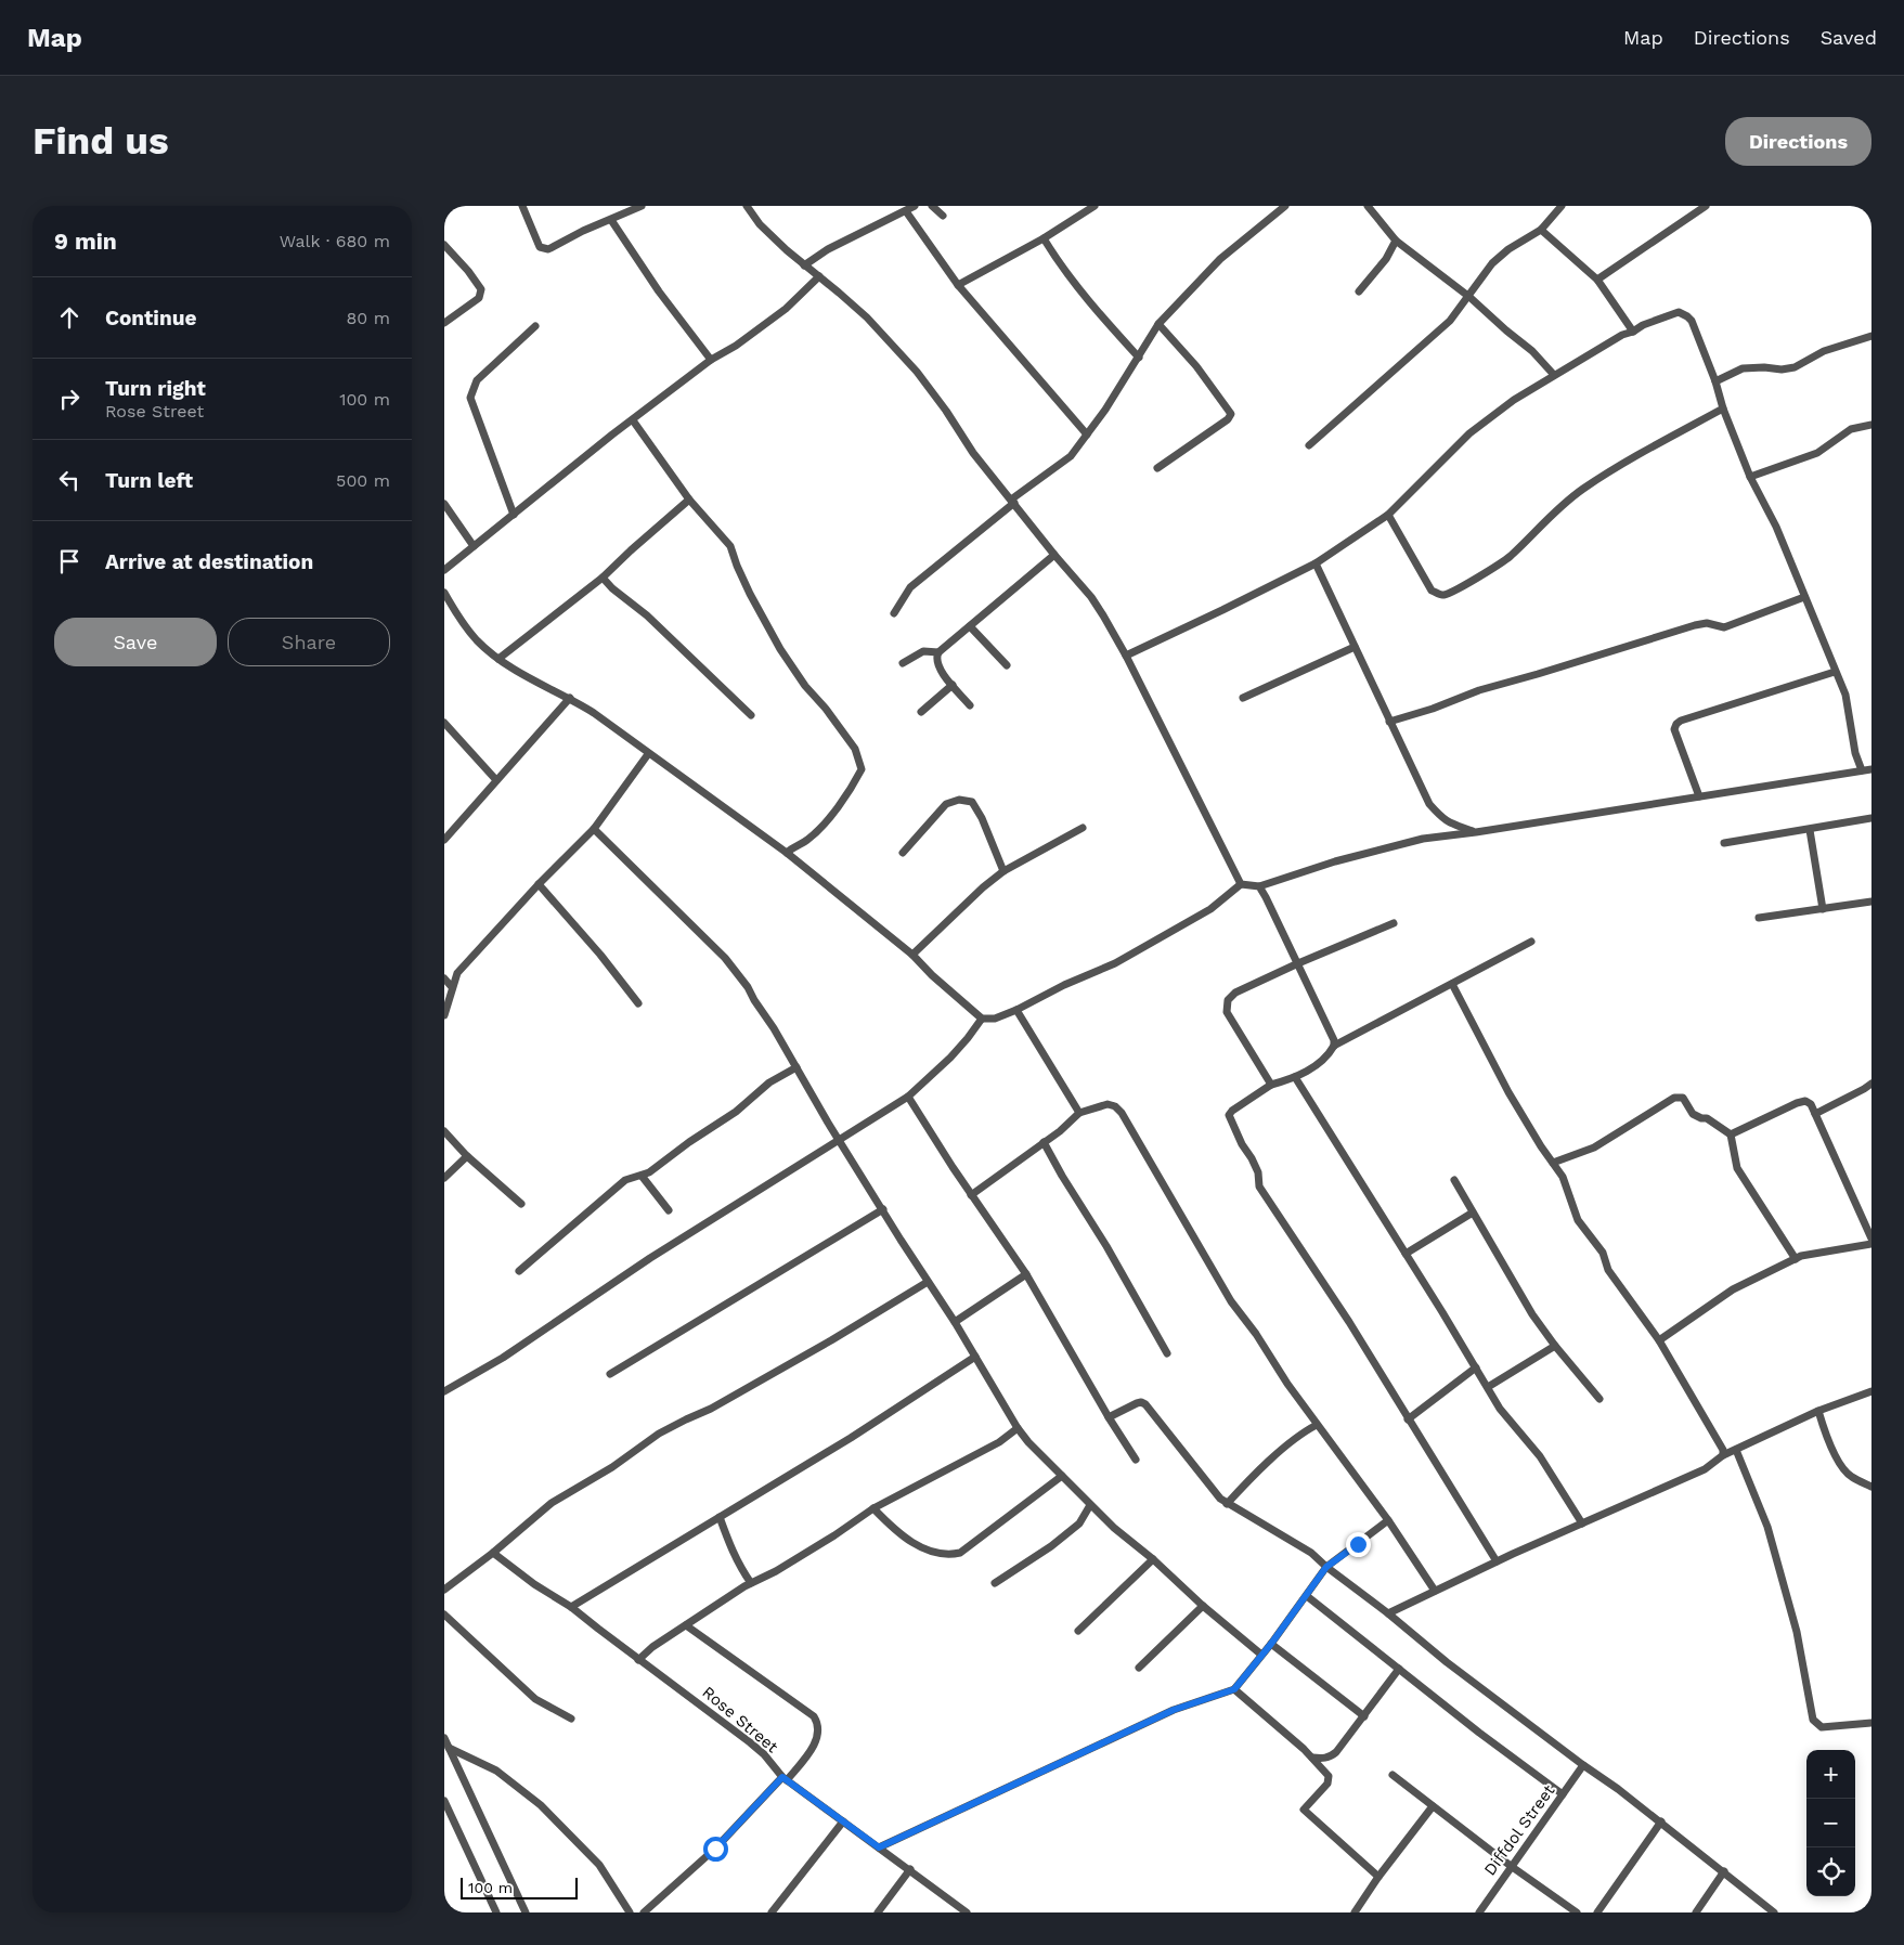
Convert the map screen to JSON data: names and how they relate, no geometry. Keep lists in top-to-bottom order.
{
  "streets": {
    "street": ["Rose Street", "Diffdol Street"]
  },
  "scale_bar": "100 m",
  "page": {
    "header": "Map",
    "nav": ["Map", "Directions", "Saved"],
    "buttons": [
      "Directions",
      ["Save", "Share"]
    ],
    "title": "Find us",
    "heading": ["9 min", "Walk · 680 m"],
    "list": [
      ["Continue", "80 m"],
      ["Turn right", "Rose Street", "100 m"],
      ["Turn left", "500 m"],
      "Arrive at destination"
    ],
    "map_buttons": ["+", "−"],
    "scale": "100 m"
  }
}
